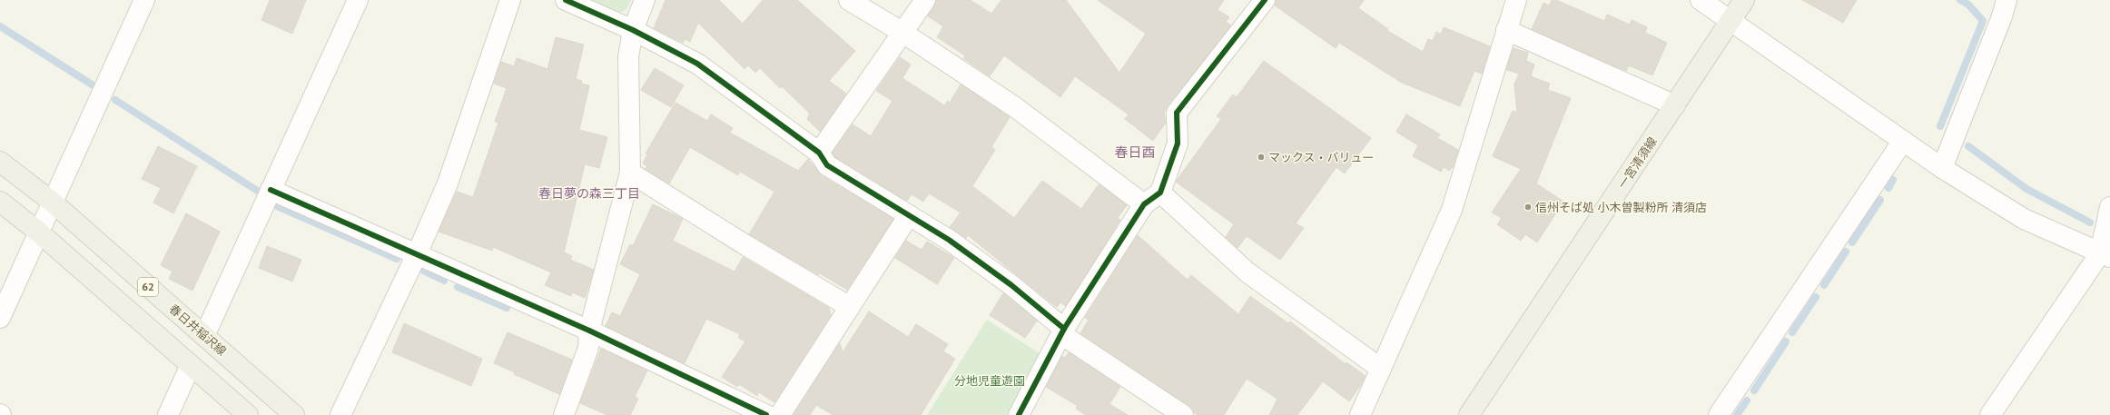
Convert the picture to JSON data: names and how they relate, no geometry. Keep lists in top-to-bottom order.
{
  "streets": {
    "main road": ["一宮清須線", "62", "春日井稲沢線"]
  },
  "districts": ["春日酉", "春日夢の森三丁目"],
  "parks": ["分地児童遊園"],
  "places": ["マックス・バリュー", "信州そば処 小木曽製粉所 清須店"]
}
